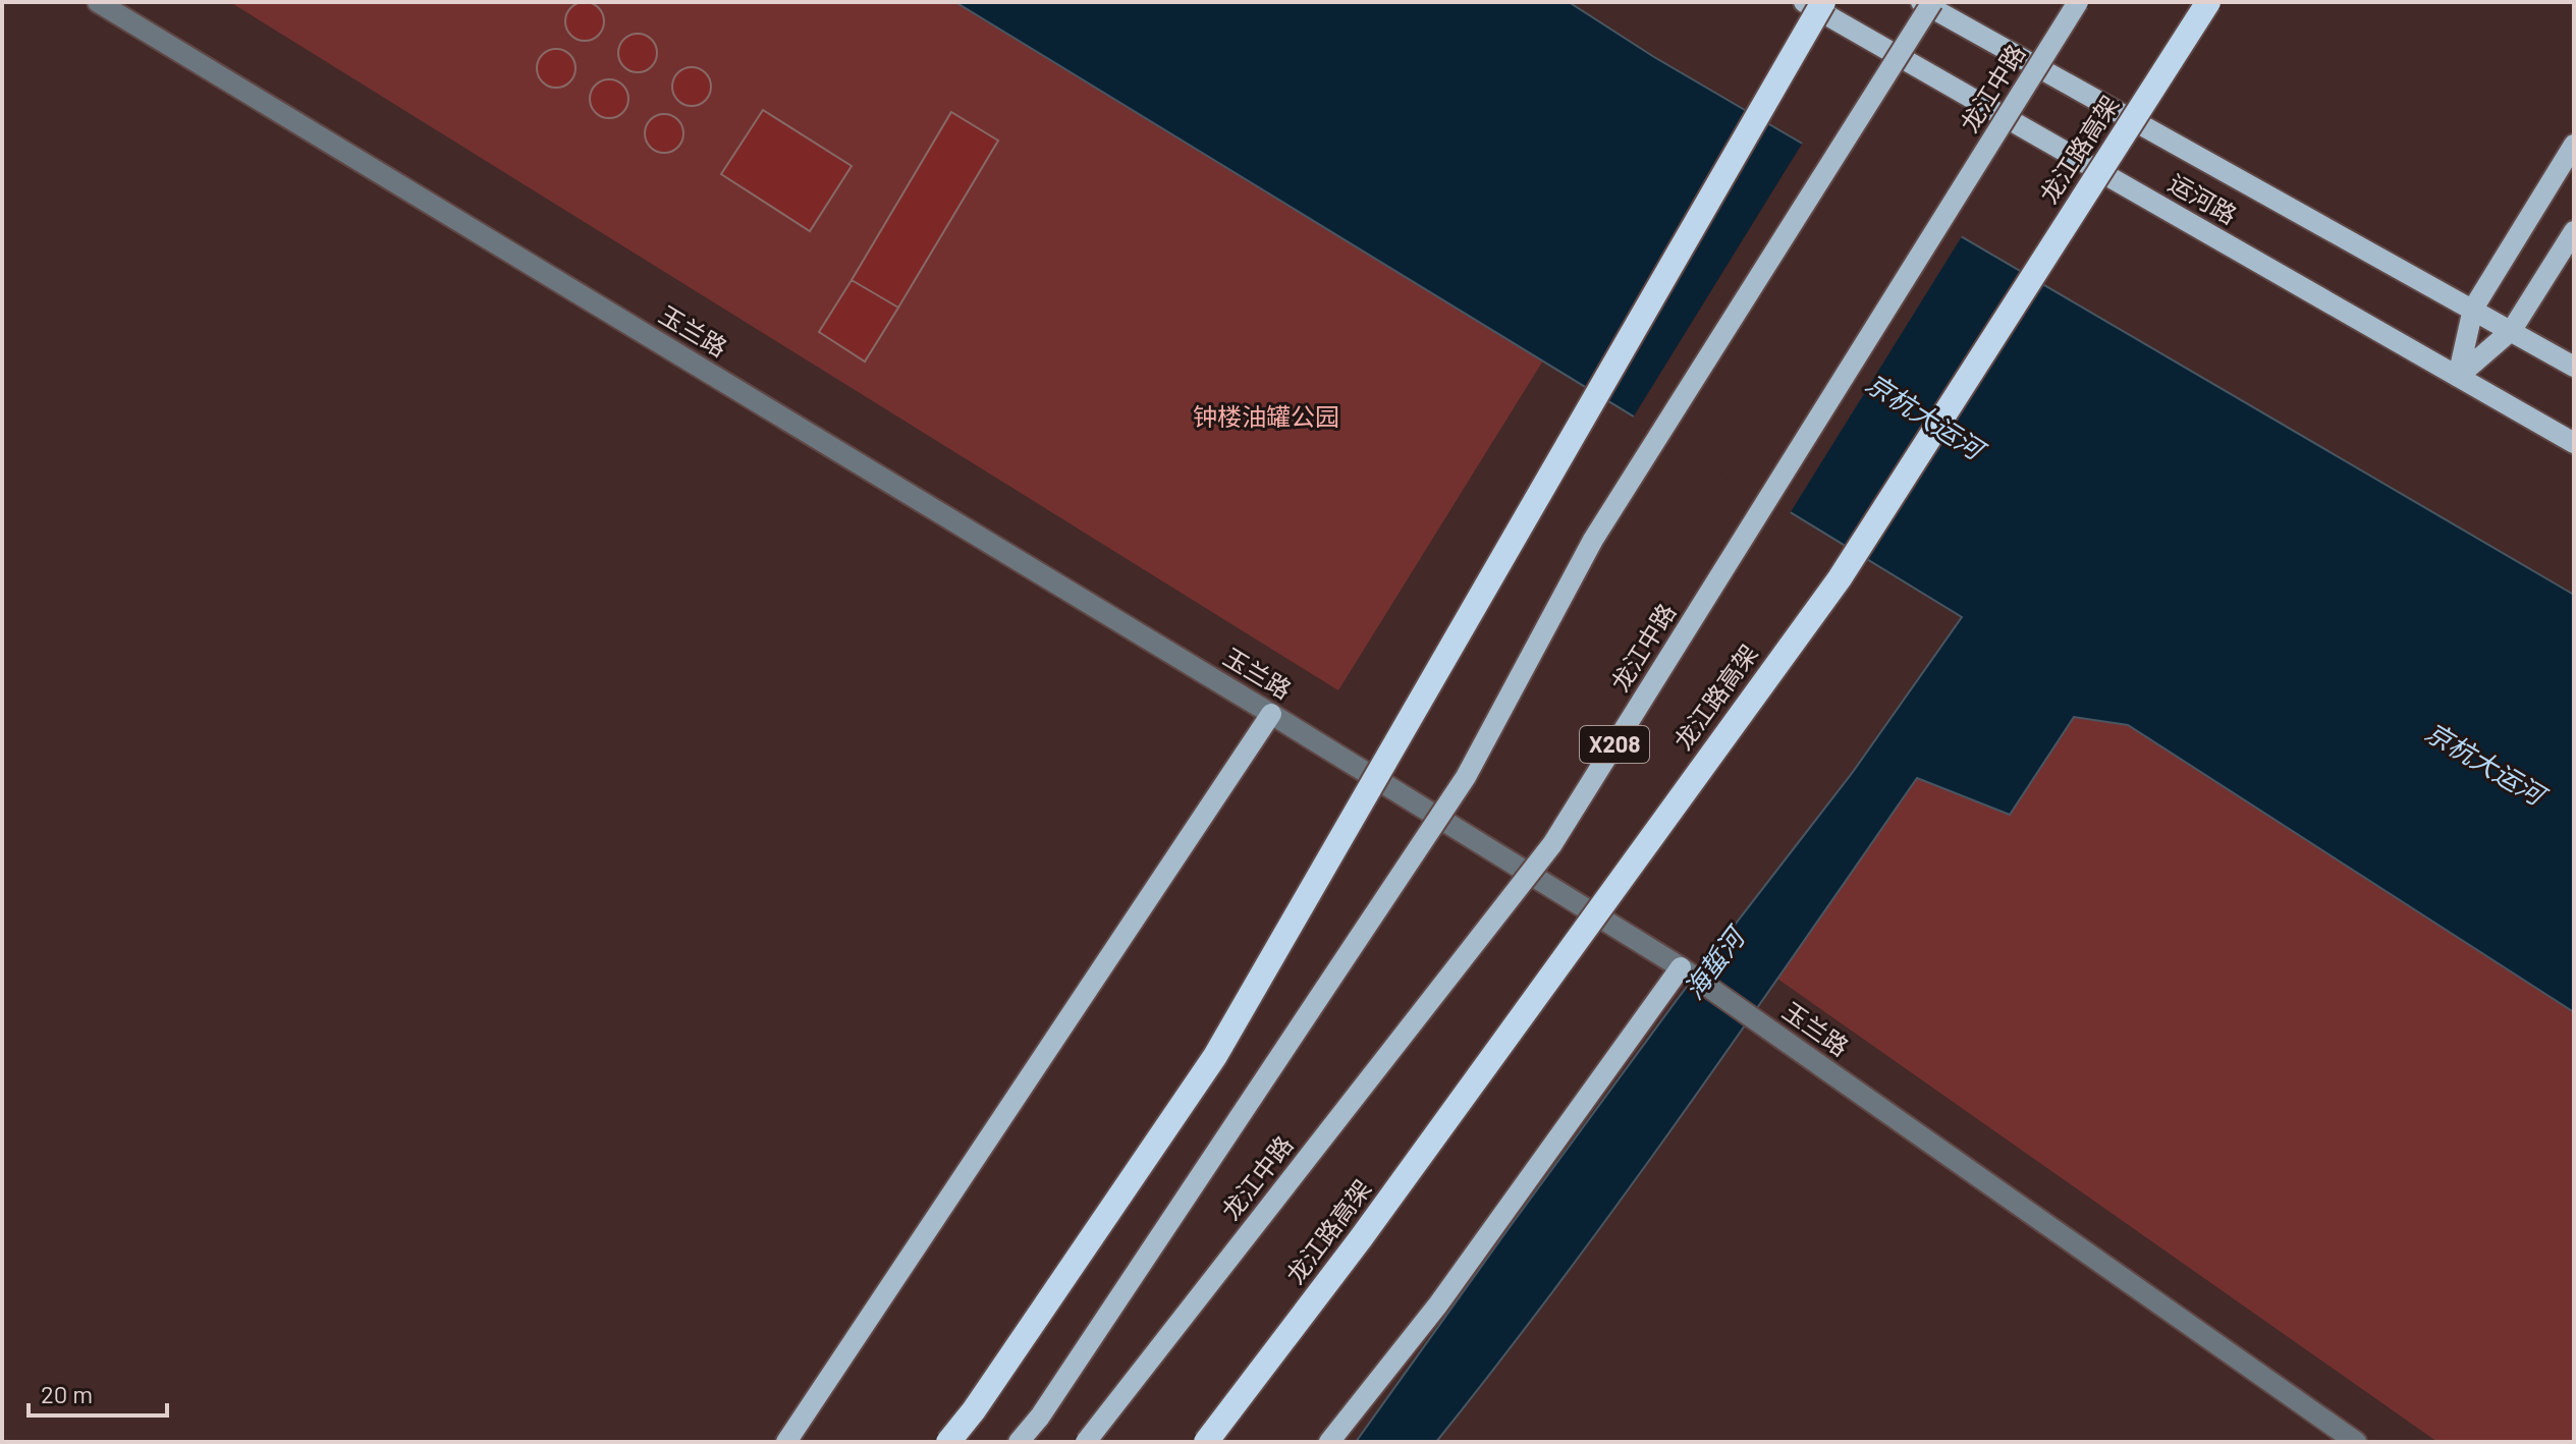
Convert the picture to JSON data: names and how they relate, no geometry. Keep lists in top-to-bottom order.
{
  "streets": {
    "highway": ["龙江路高架"],
    "main road": ["龙江中路", "运河路", "X208"],
    "street": ["玉兰路"]
  },
  "water": ["京杭大运河", "海蜇河"],
  "parks": ["钟楼油罐公园"],
  "scale_bar": "20 m"
}
